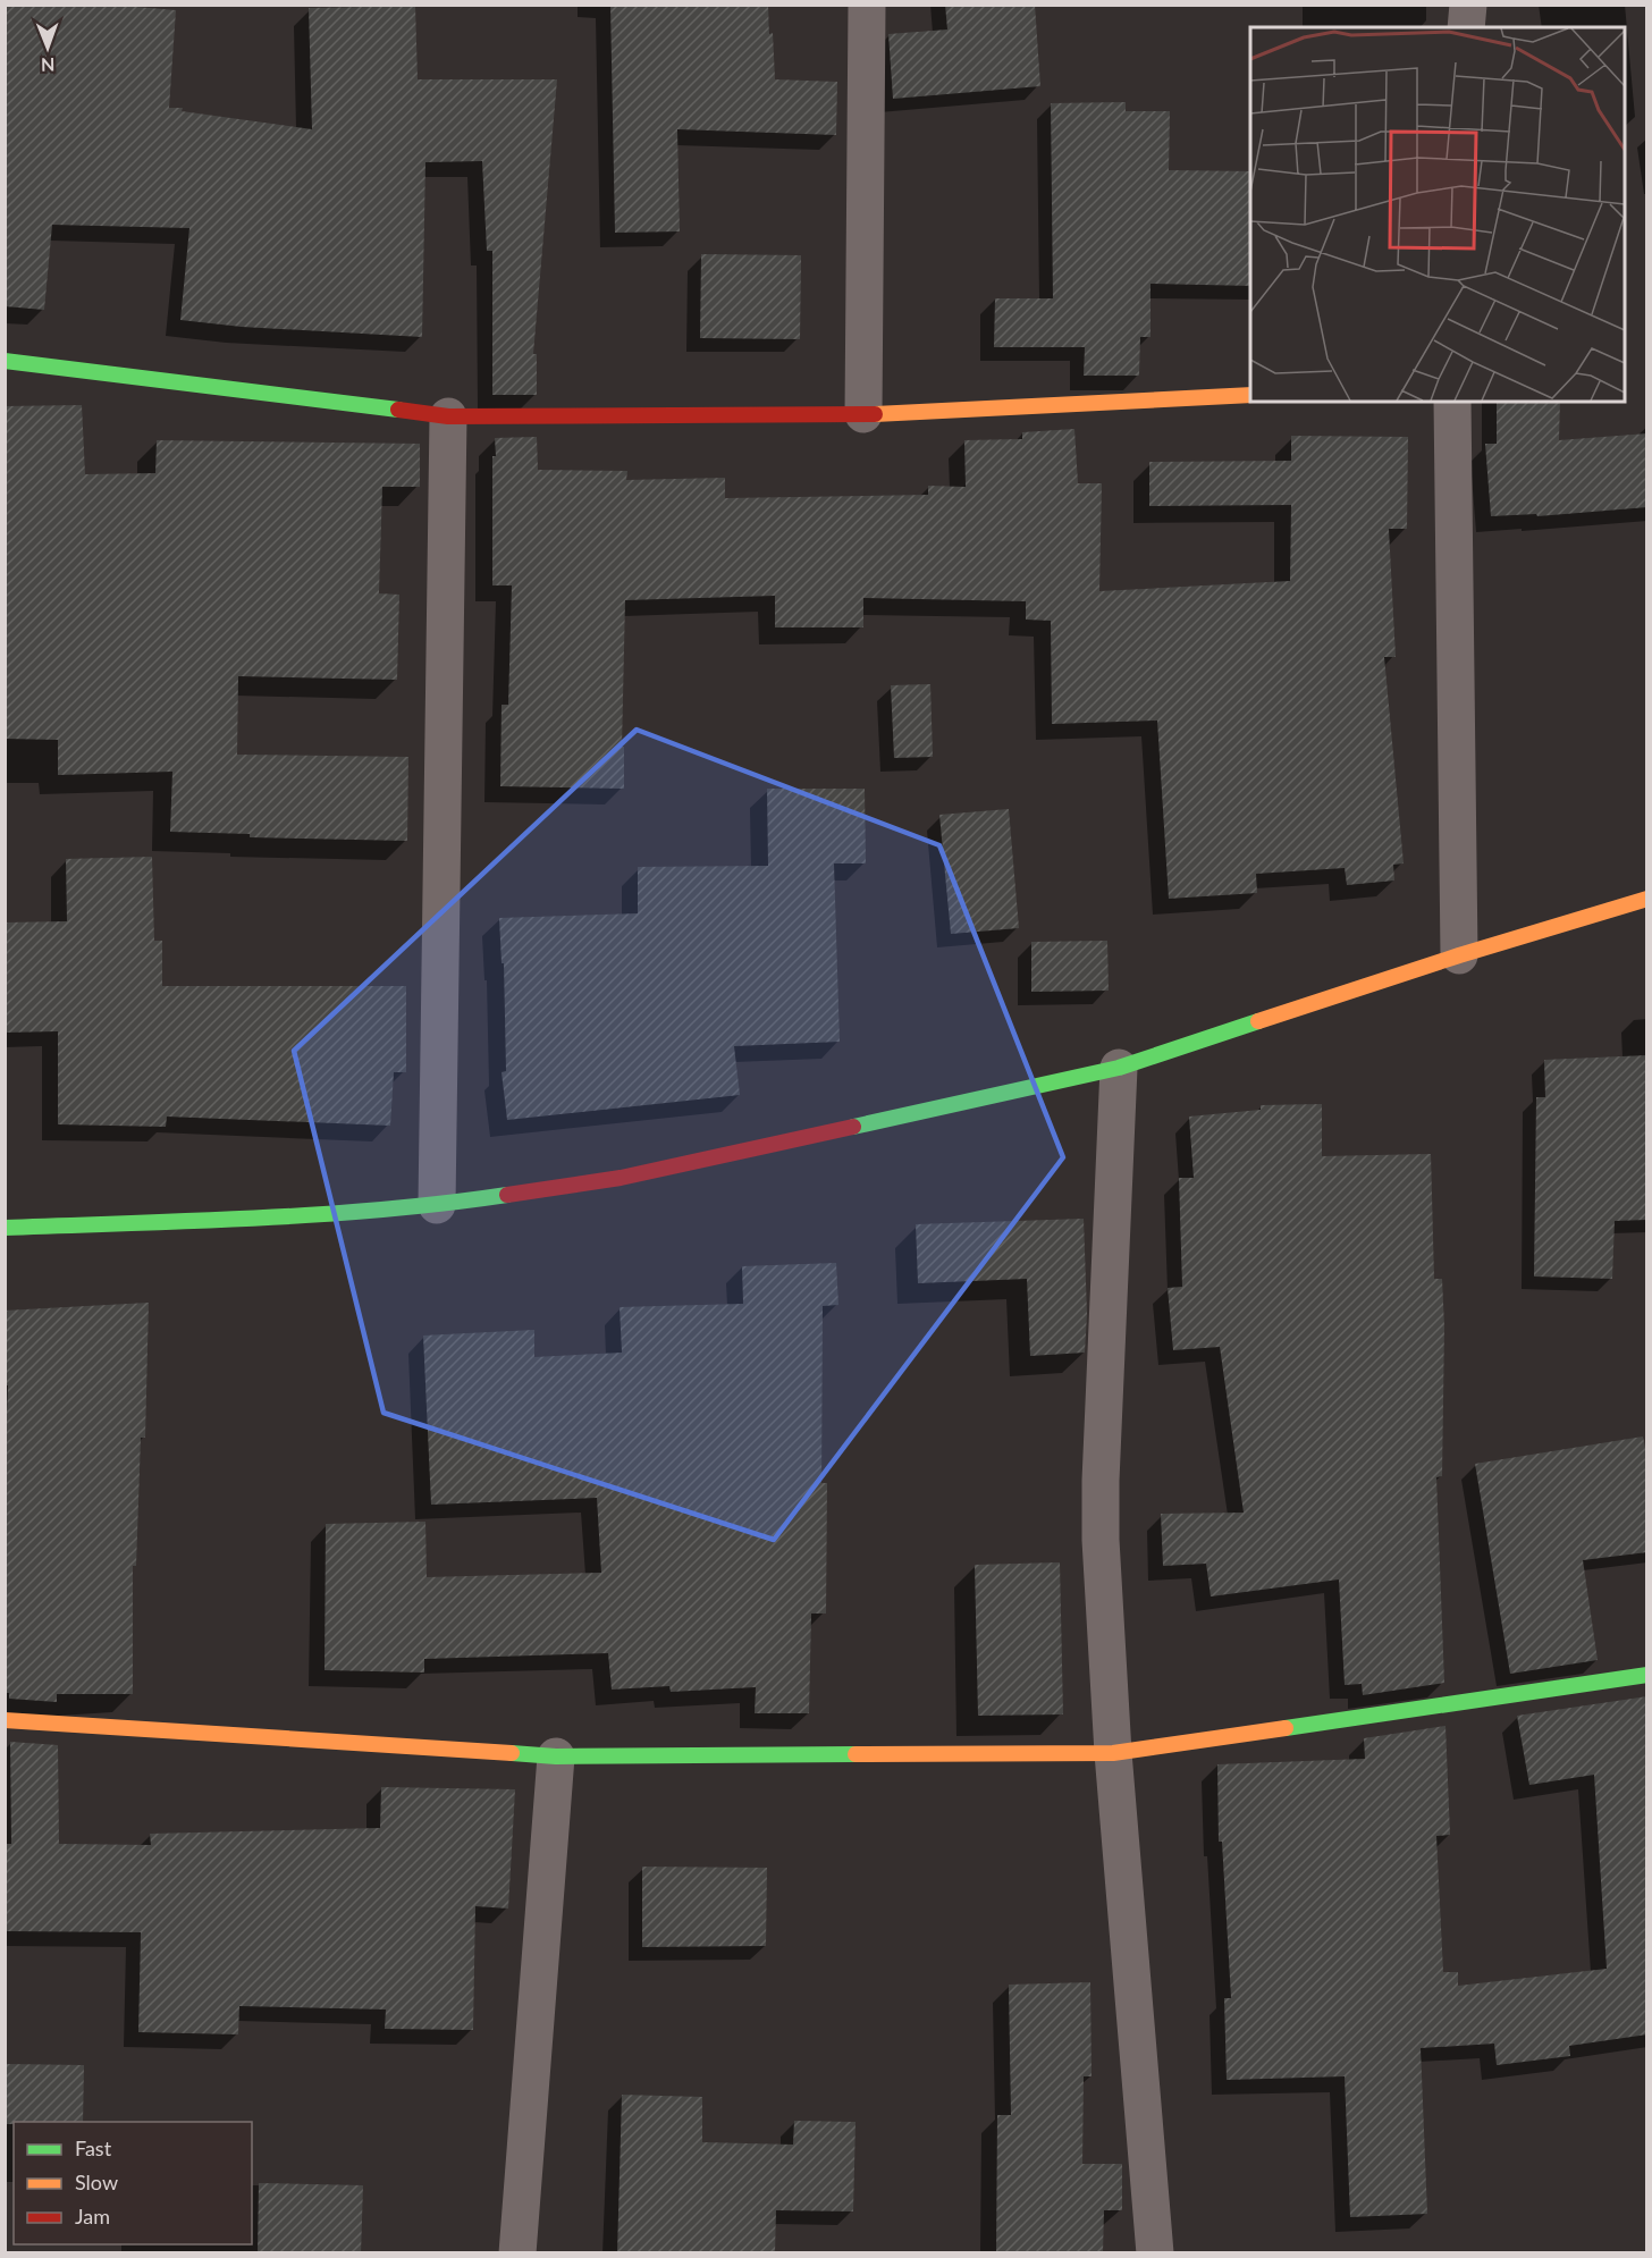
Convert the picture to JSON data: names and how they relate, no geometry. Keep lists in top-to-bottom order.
{
  "legend": ["Fast", "Slow", "Jam"],
  "north": "bottom"
}
